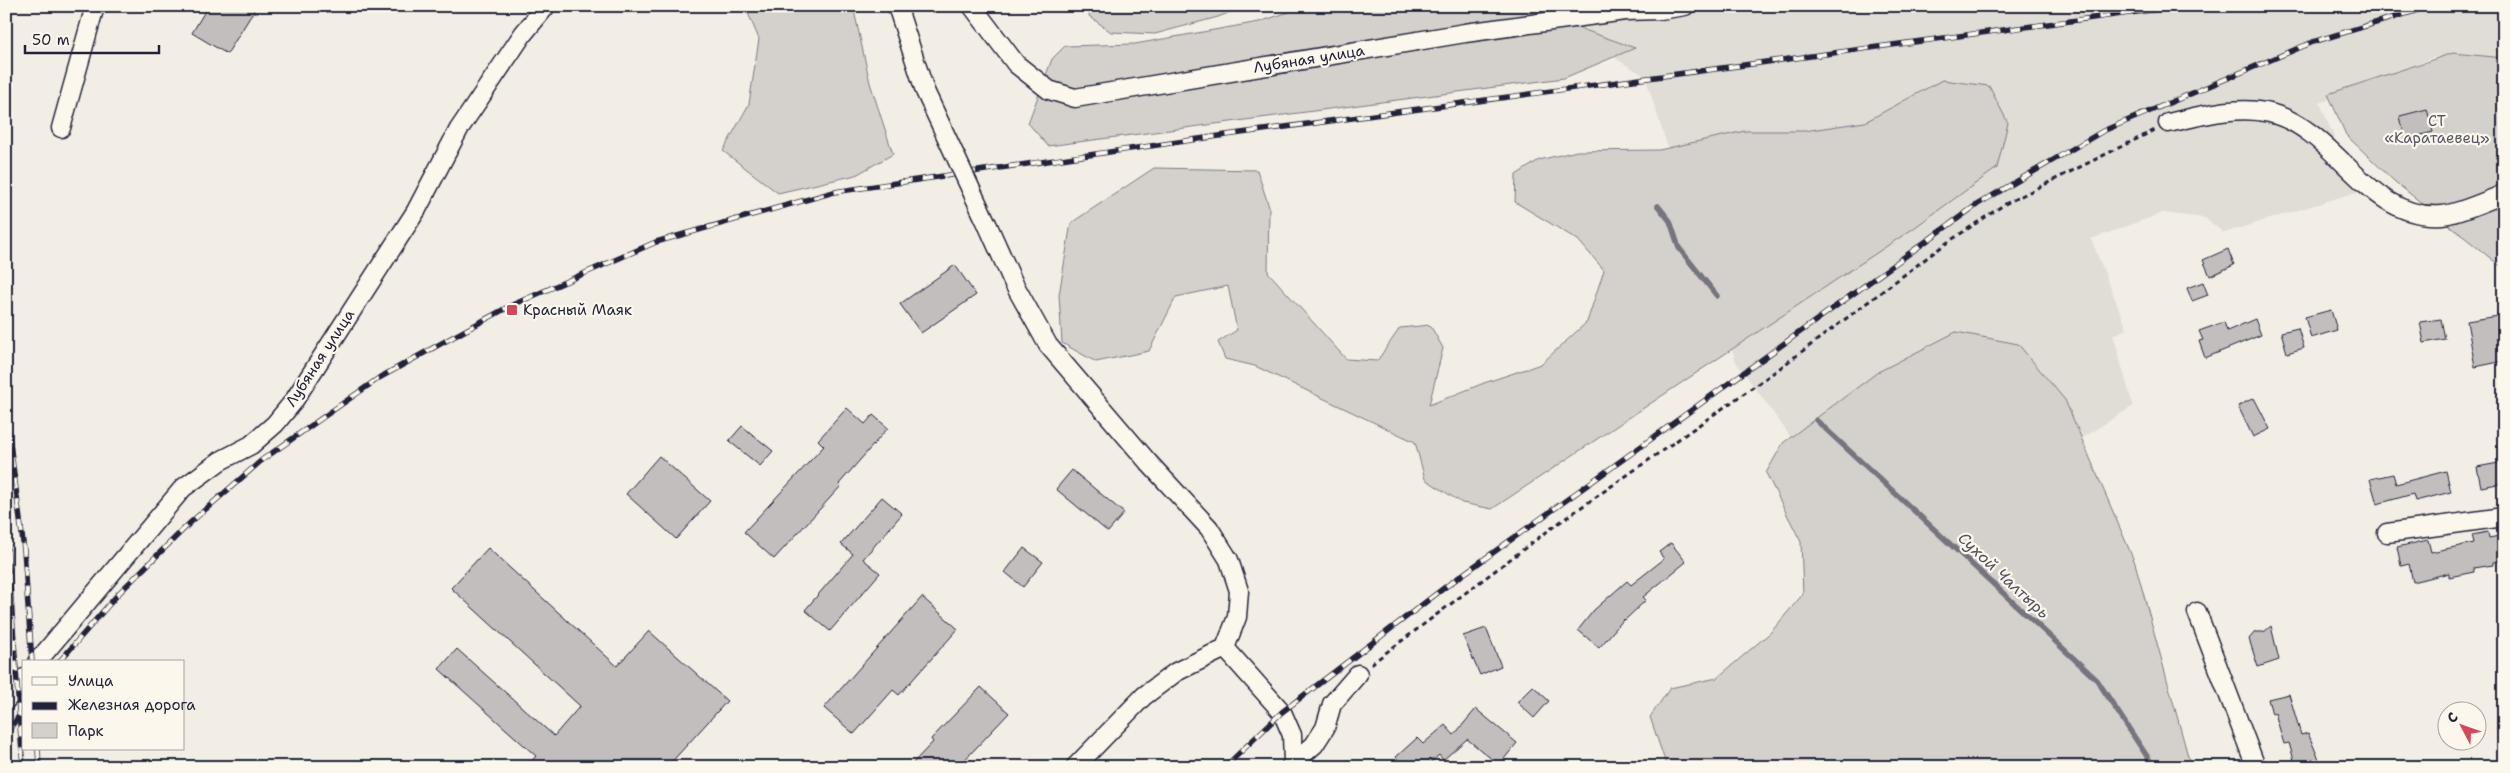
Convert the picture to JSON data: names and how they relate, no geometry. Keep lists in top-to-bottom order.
{
  "streets": {
    "street": ["Лубяная улица"]
  },
  "water": ["Сухой Чалтырь"],
  "parks": ["СТ «Каратаевец»"],
  "places": {
    "transit": ["Красный Маяк"]
  },
  "legend": ["Улица", "Железная дорога", "Парк"],
  "scale_bar": "50 m",
  "north": "top left"
}
